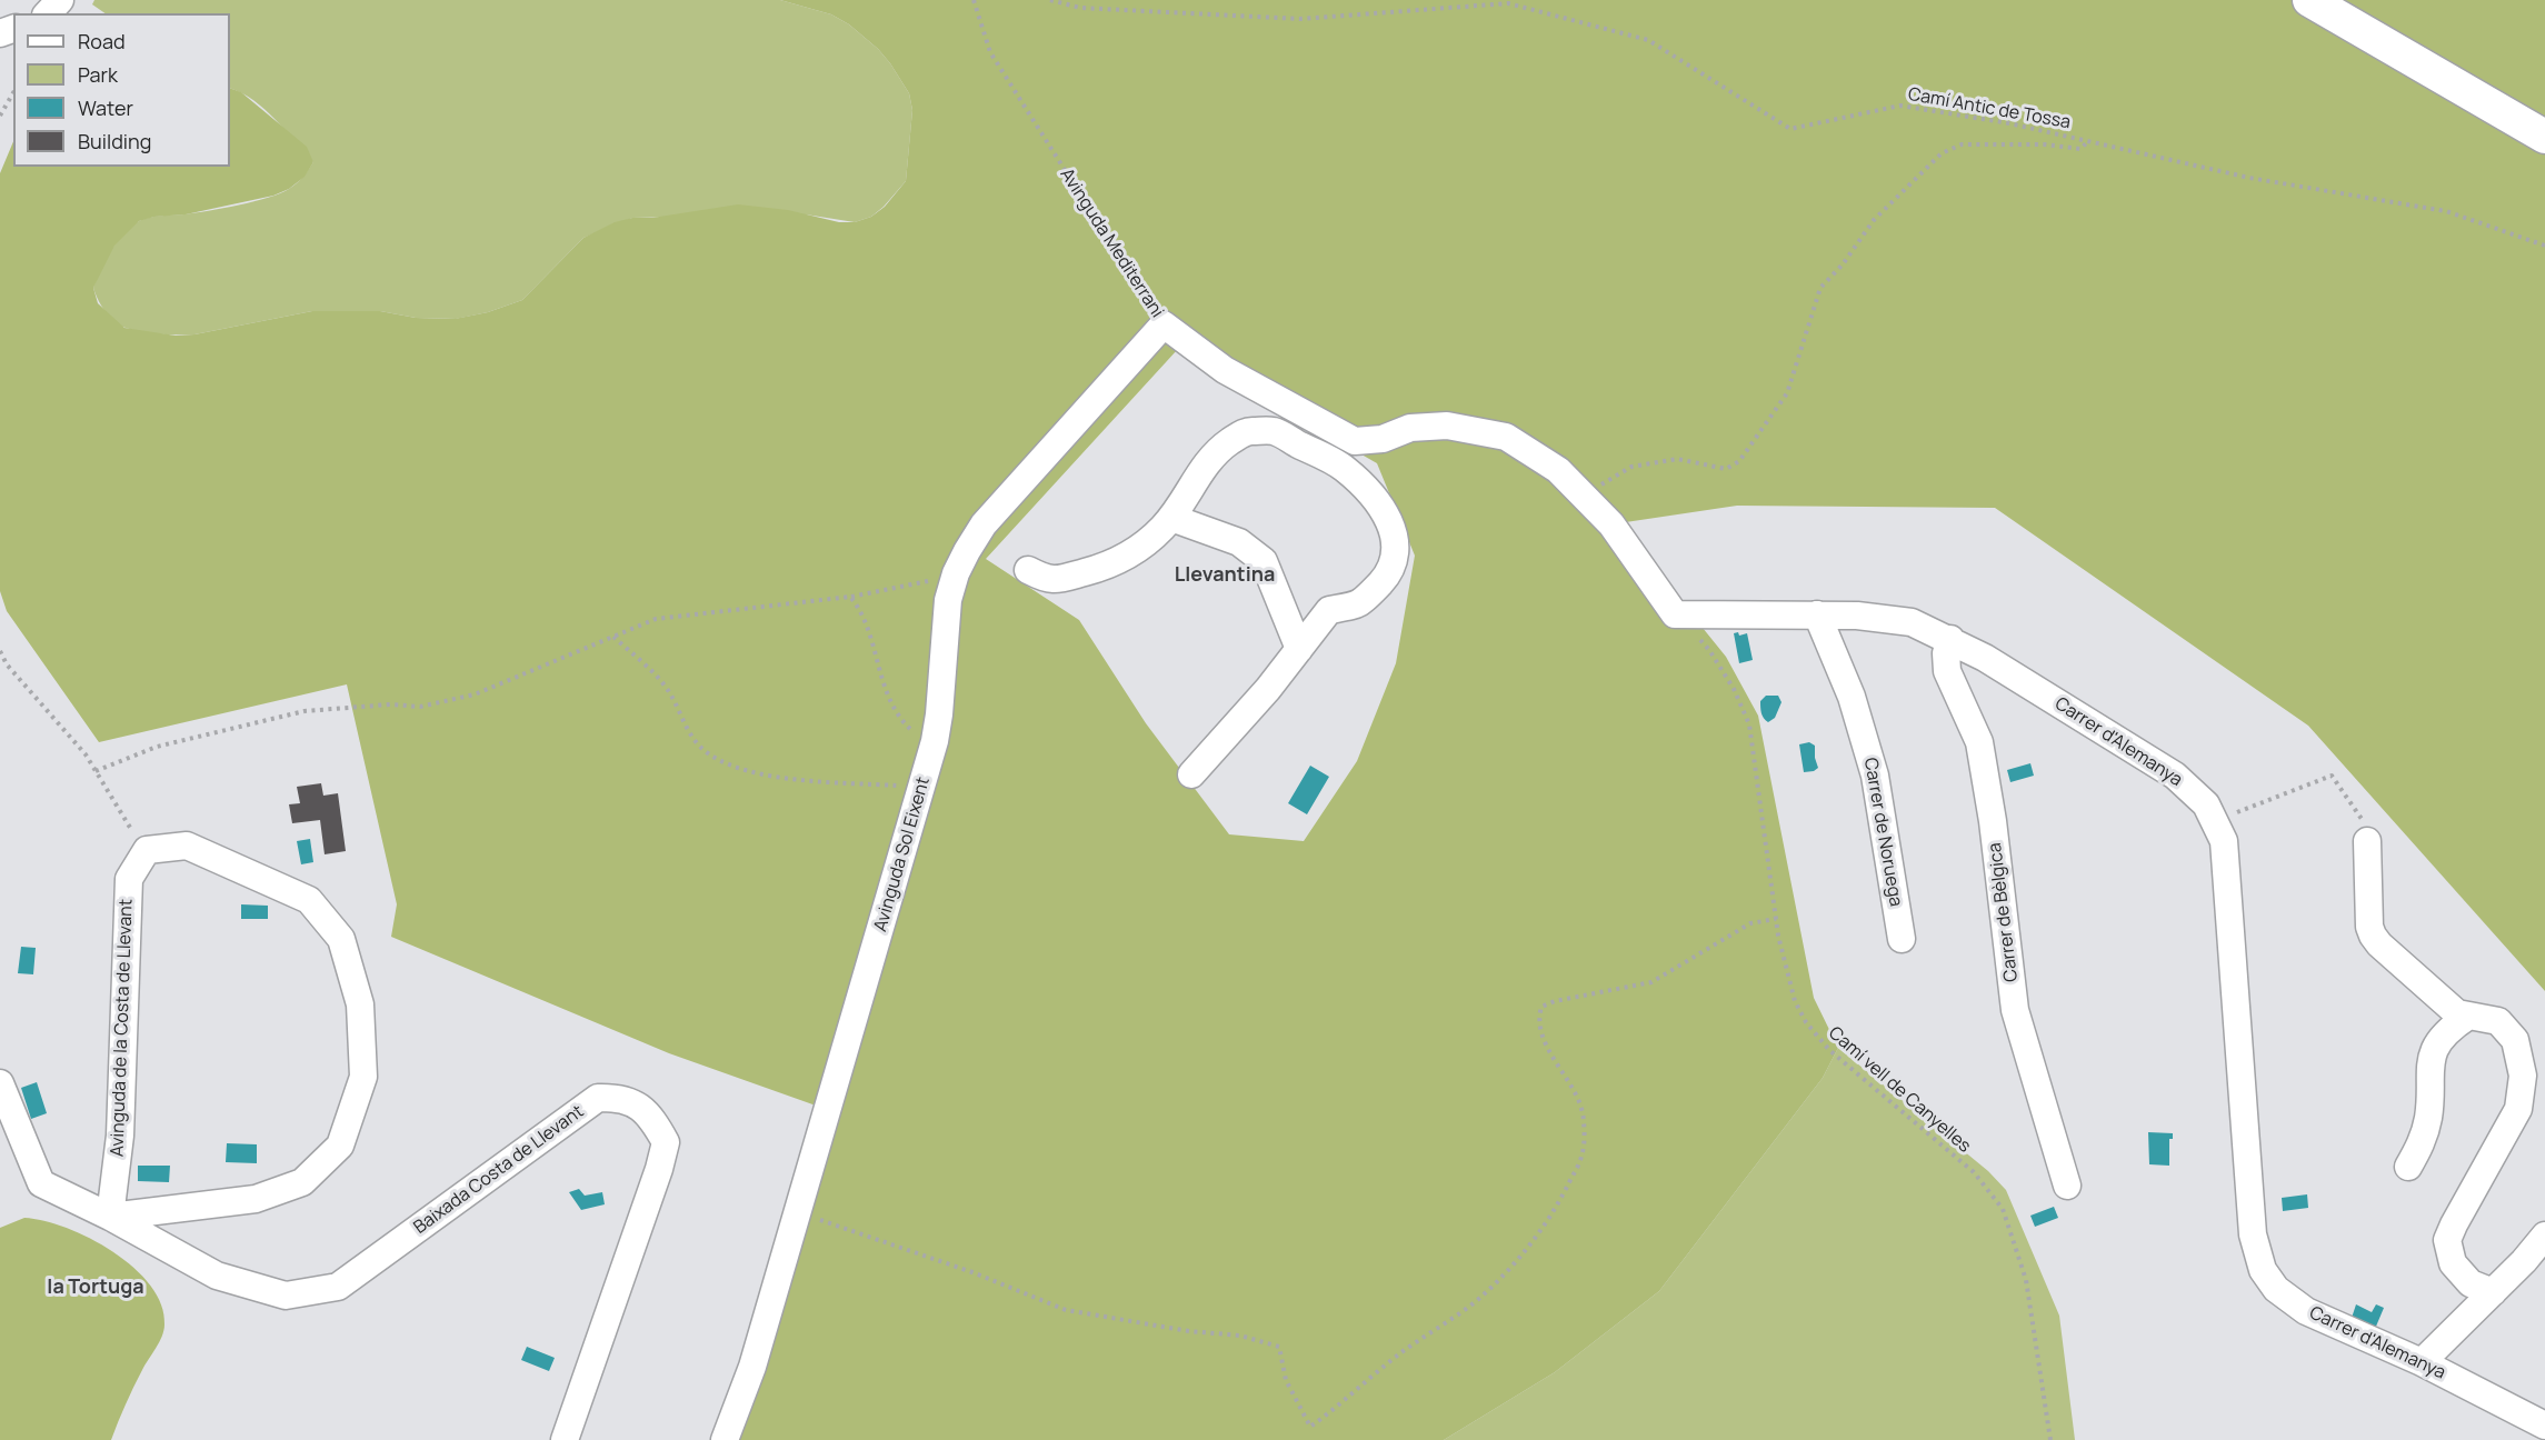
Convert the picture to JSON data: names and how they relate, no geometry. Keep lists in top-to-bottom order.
{
  "streets": {
    "street": [
      "Avinguda Mediterrani",
      "Carrer d'Alemanya",
      "Carrer de Noruega",
      "Avinguda Sol Eixent",
      "Carrer de Bèlgica",
      "Avinguda de la Costa de Llevant",
      "Baixada Costa de Llevant"
    ],
    "path": ["Camí Antic de Tossa", "Camí vell de Canyelles"]
  },
  "crossings": [
    ["Avinguda Mediterrani", "Avinguda Sol Eixent"],
    ["Carrer d'Alemanya", "Carrer de Noruega"],
    ["Carrer d'Alemanya", "Carrer de Bèlgica"],
    ["Carrer d'Alemanya", "Camí vell de Canyelles"],
    ["Avinguda de la Costa de Llevant", "Baixada Costa de Llevant"]
  ],
  "districts": ["Llevantina", "la Tortuga"],
  "legend": [
    "Road",
    "Park",
    "Water",
    "Building"
  ]
}
